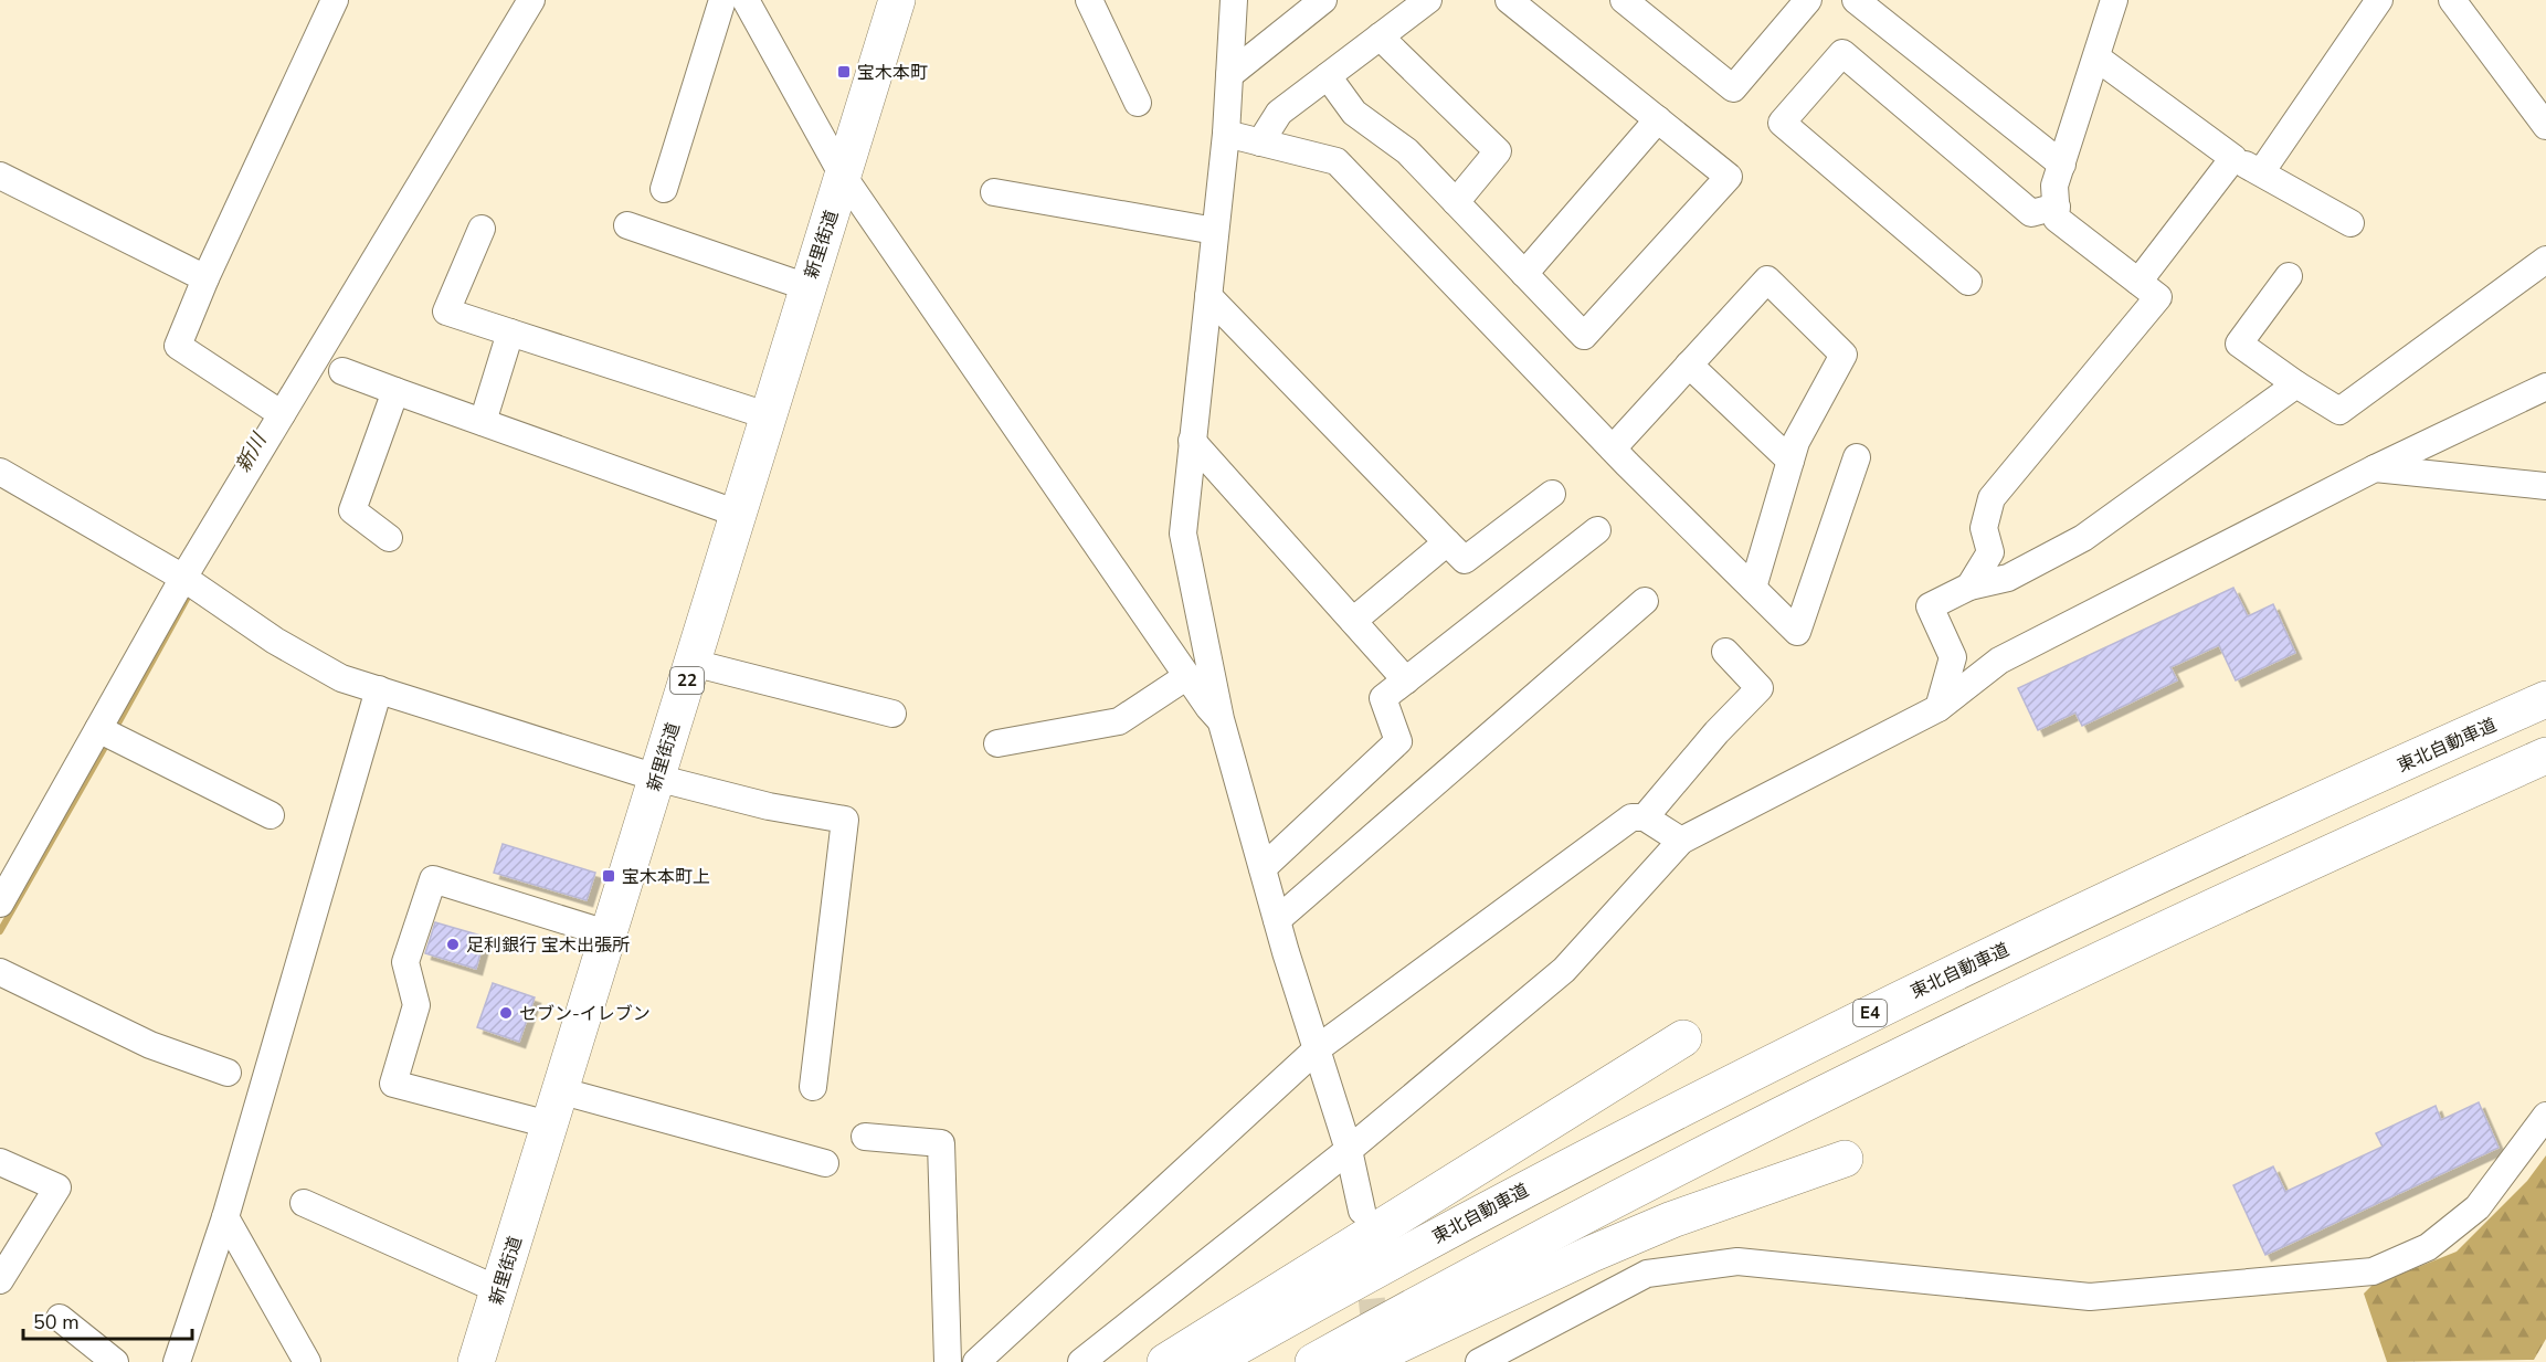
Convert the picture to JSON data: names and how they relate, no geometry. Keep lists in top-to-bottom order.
{
  "streets": {
    "main road": [
      "新里街道",
      "22",
      "東北自動車道",
      "E4"
    ]
  },
  "water": ["新川"],
  "places": {
    "transit": ["宝木本町", "宝木本町上"],
    "other": ["足利銀行 宝木出張所", "セブン-イレブン"]
  },
  "scale_bar": "50 m"
}
